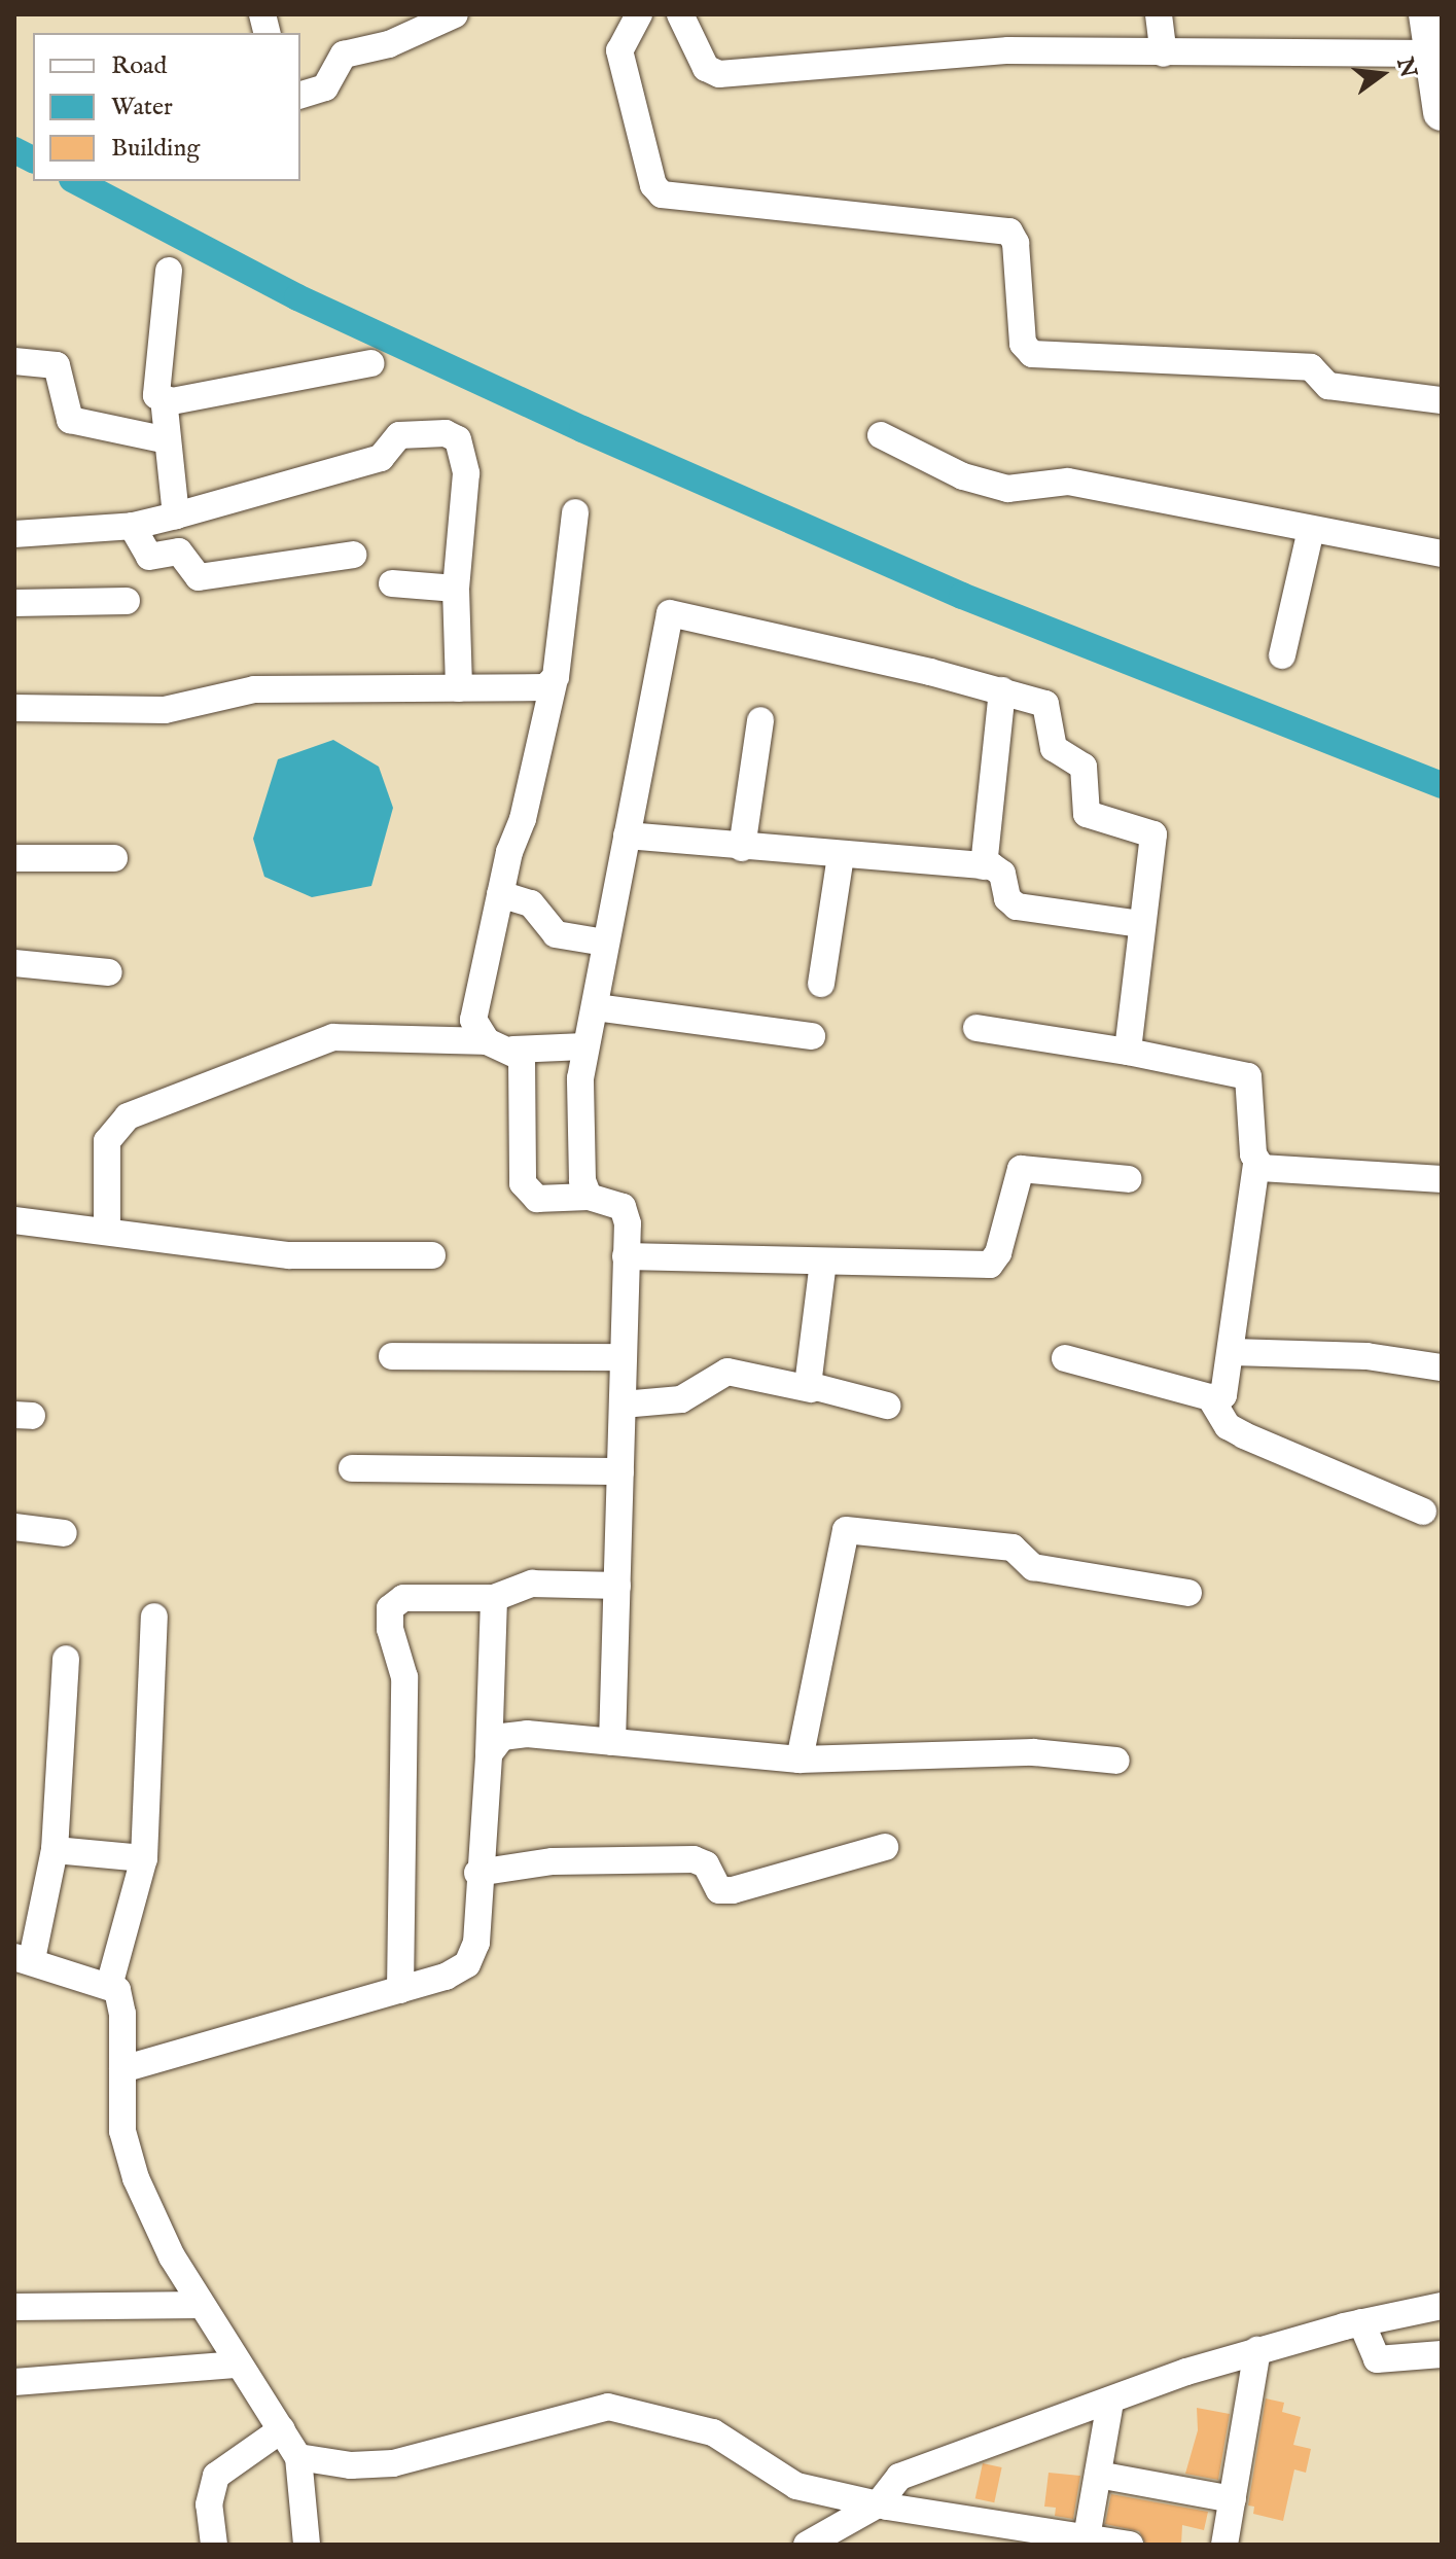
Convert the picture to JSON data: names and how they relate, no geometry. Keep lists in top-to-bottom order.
{
  "legend": ["Road", "Water", "Building"],
  "north": "right"
}
